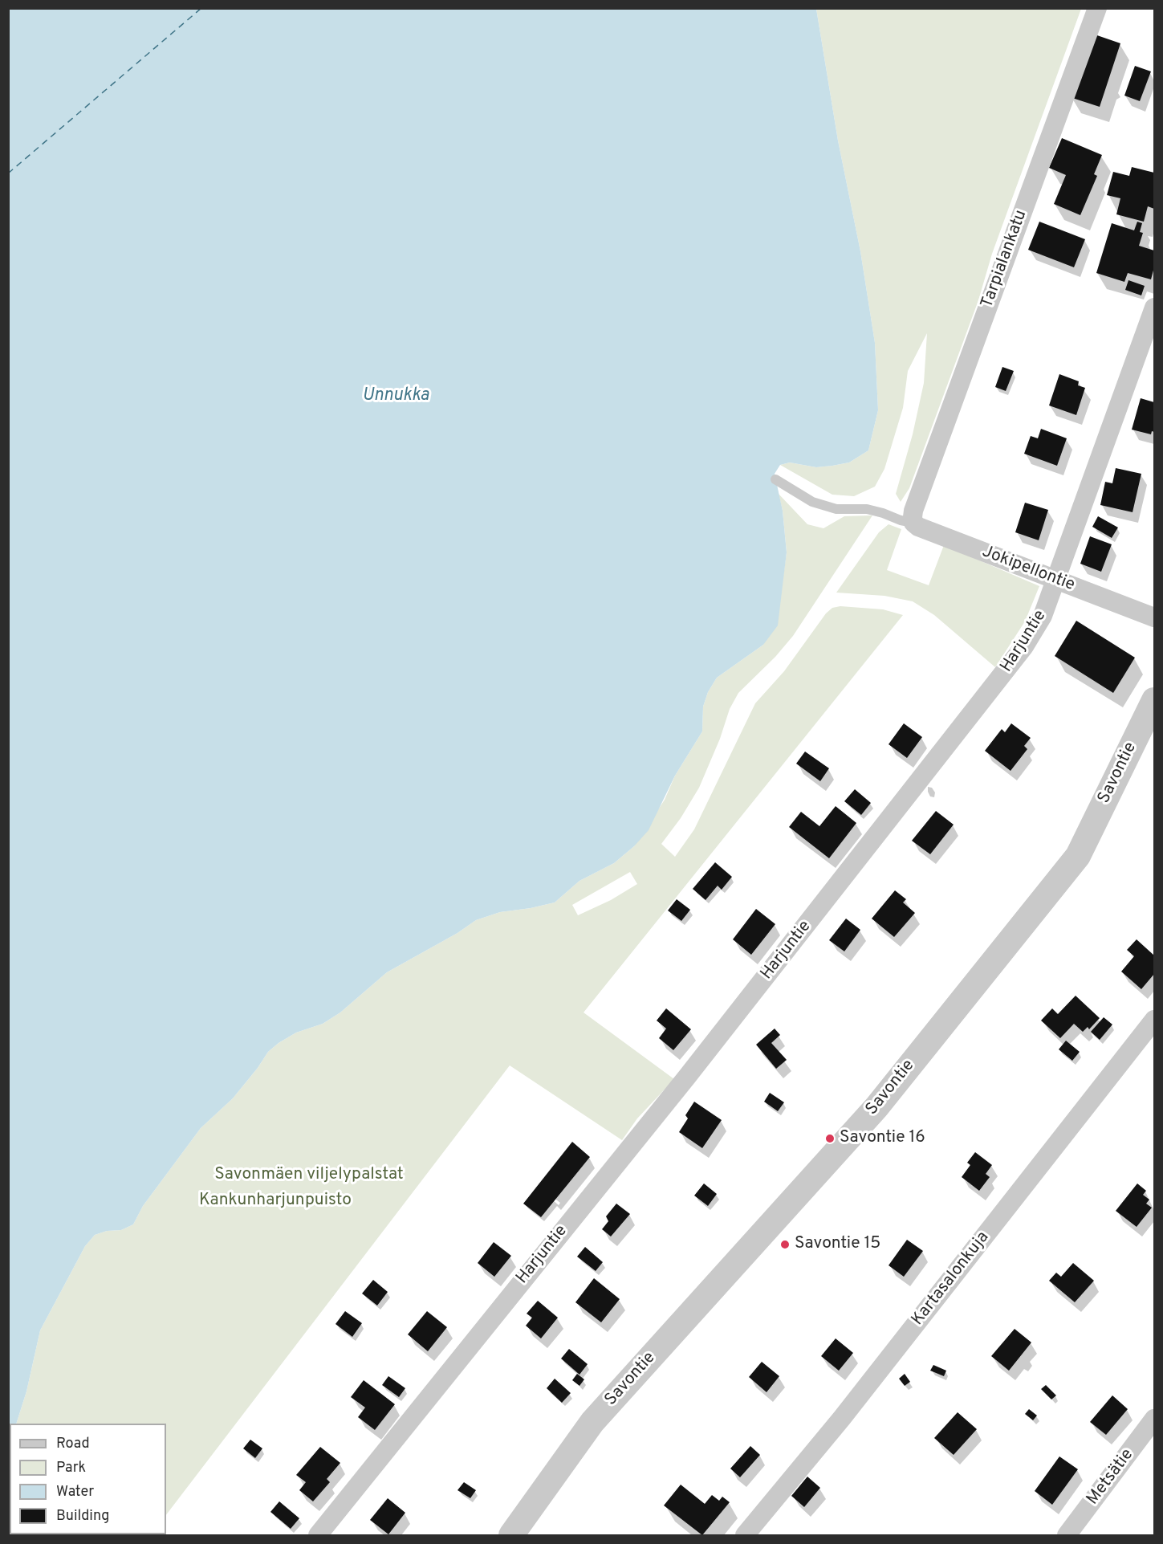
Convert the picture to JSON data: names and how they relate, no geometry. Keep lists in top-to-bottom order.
{
  "streets": {
    "street": [
      "Tarpialankatu",
      "Jokipellontie",
      "Harjuntie",
      "Savontie",
      "Kartasalonkuja",
      "Metsätie"
    ]
  },
  "crossings": [
    ["Tarpialankatu", "Jokipellontie"],
    ["Jokipellontie", "Harjuntie"]
  ],
  "water": ["Unnukka"],
  "parks": ["Savonmäen viljelypalstat", "Kankunharjunpuisto"],
  "places": ["Savontie 16", "Savontie 15"],
  "legend": [
    "Road",
    "Park",
    "Water",
    "Building"
  ]
}
